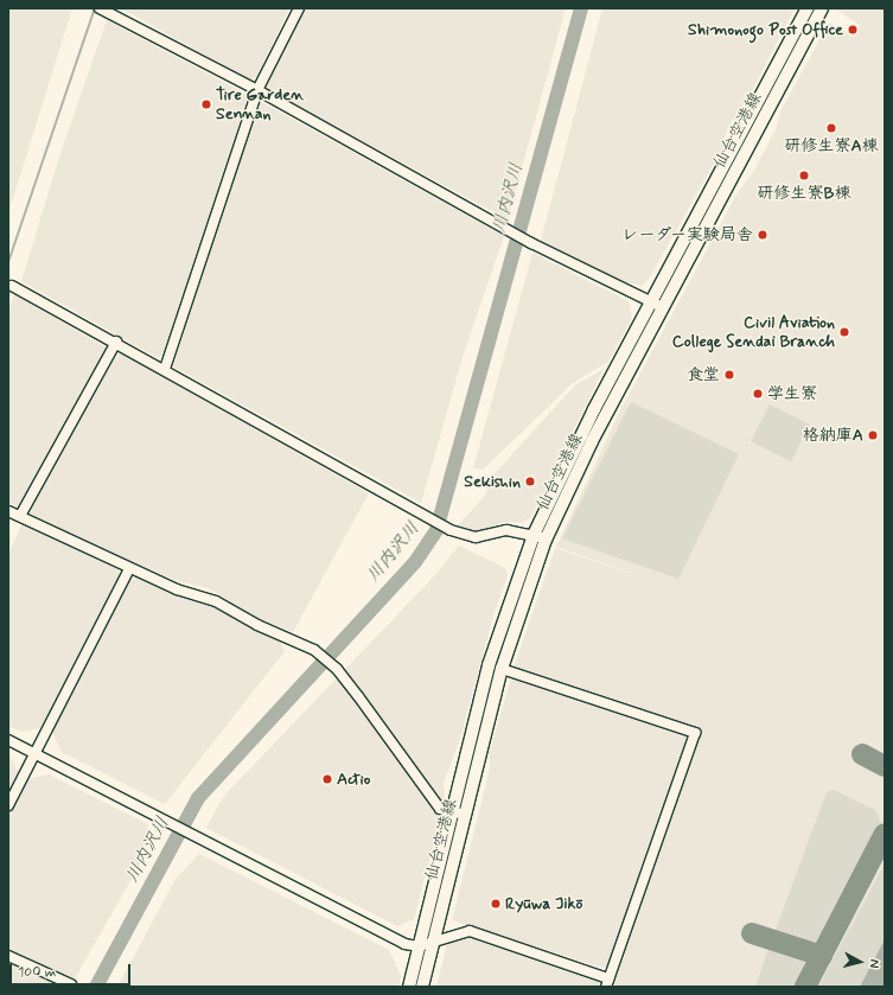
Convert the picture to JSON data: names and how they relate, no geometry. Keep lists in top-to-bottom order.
{
  "streets": {
    "main road": ["仙台空港線"]
  },
  "water": ["川内沢川"],
  "places": [
    "Shimonogo Post Office",
    "Tire Garden Sennan",
    "研修生寮A棟",
    "研修生寮B棟",
    "レーダー実験局舎",
    "Civil Aviation College Sendai Branch",
    "食堂",
    "学生寮",
    "格納庫A",
    "Sekishin",
    "Actio",
    "Ryūwa Jikō"
  ],
  "scale_bar": "100 m",
  "north": "right"
}
